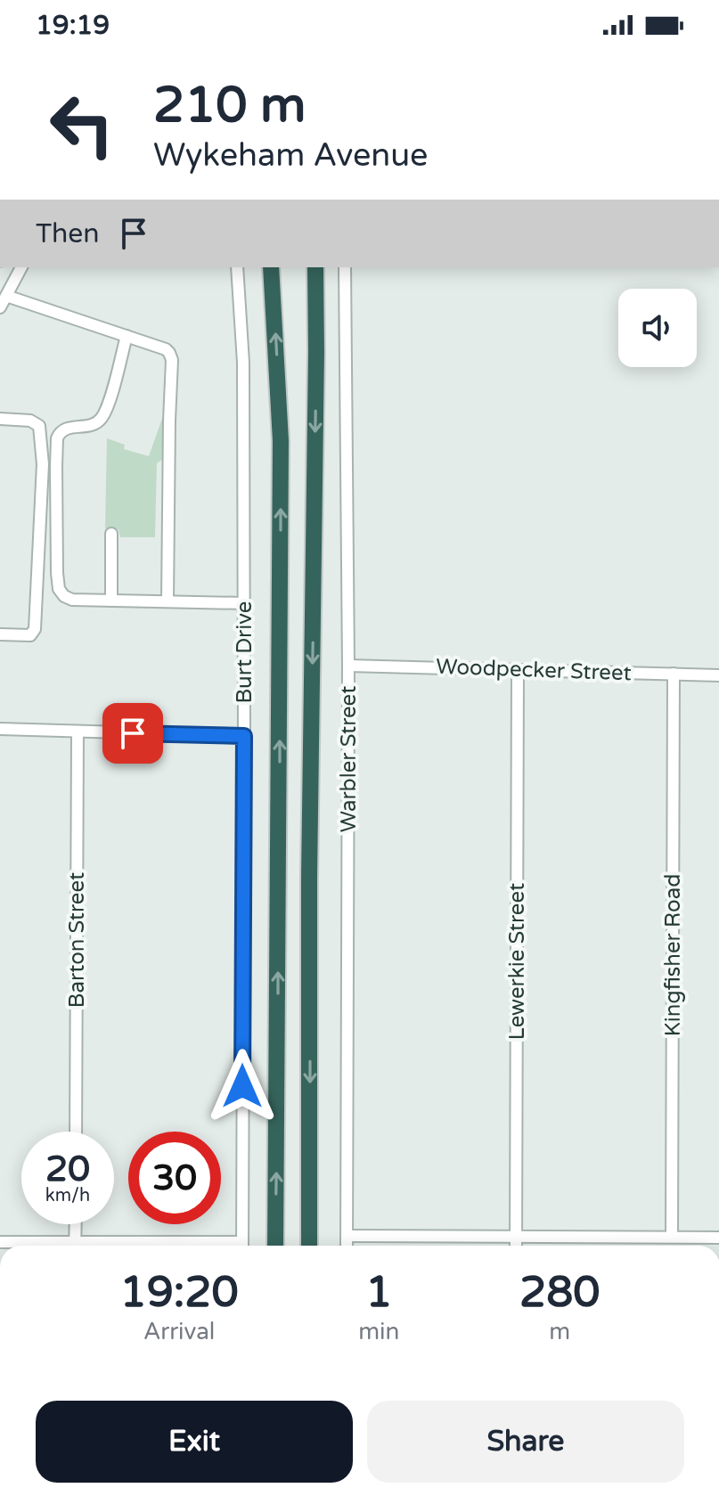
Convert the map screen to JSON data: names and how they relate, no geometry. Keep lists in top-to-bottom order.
{
  "streets": {
    "street": [
      "Burt Drive",
      "Woodpecker Street",
      "Warbler Street",
      "Barton Street",
      "Kingfisher Road",
      "Lewerkie Street"
    ]
  },
  "crossings": [
    ["Woodpecker Street", "Warbler Street"],
    ["Woodpecker Street", "Kingfisher Road"],
    ["Woodpecker Street", "Lewerkie Street"]
  ],
  "page": {
    "status": "19:19",
    "turn": ["210 m", "Wykeham Avenue"],
    "then": "Then",
    "speed": "20 km/h",
    "limit": "30",
    "eta": [
      "19:20",
      "Arrival",
      "1",
      "min",
      "280",
      "m"
    ],
    "buttons": ["Exit", "Share"]
  }
}
